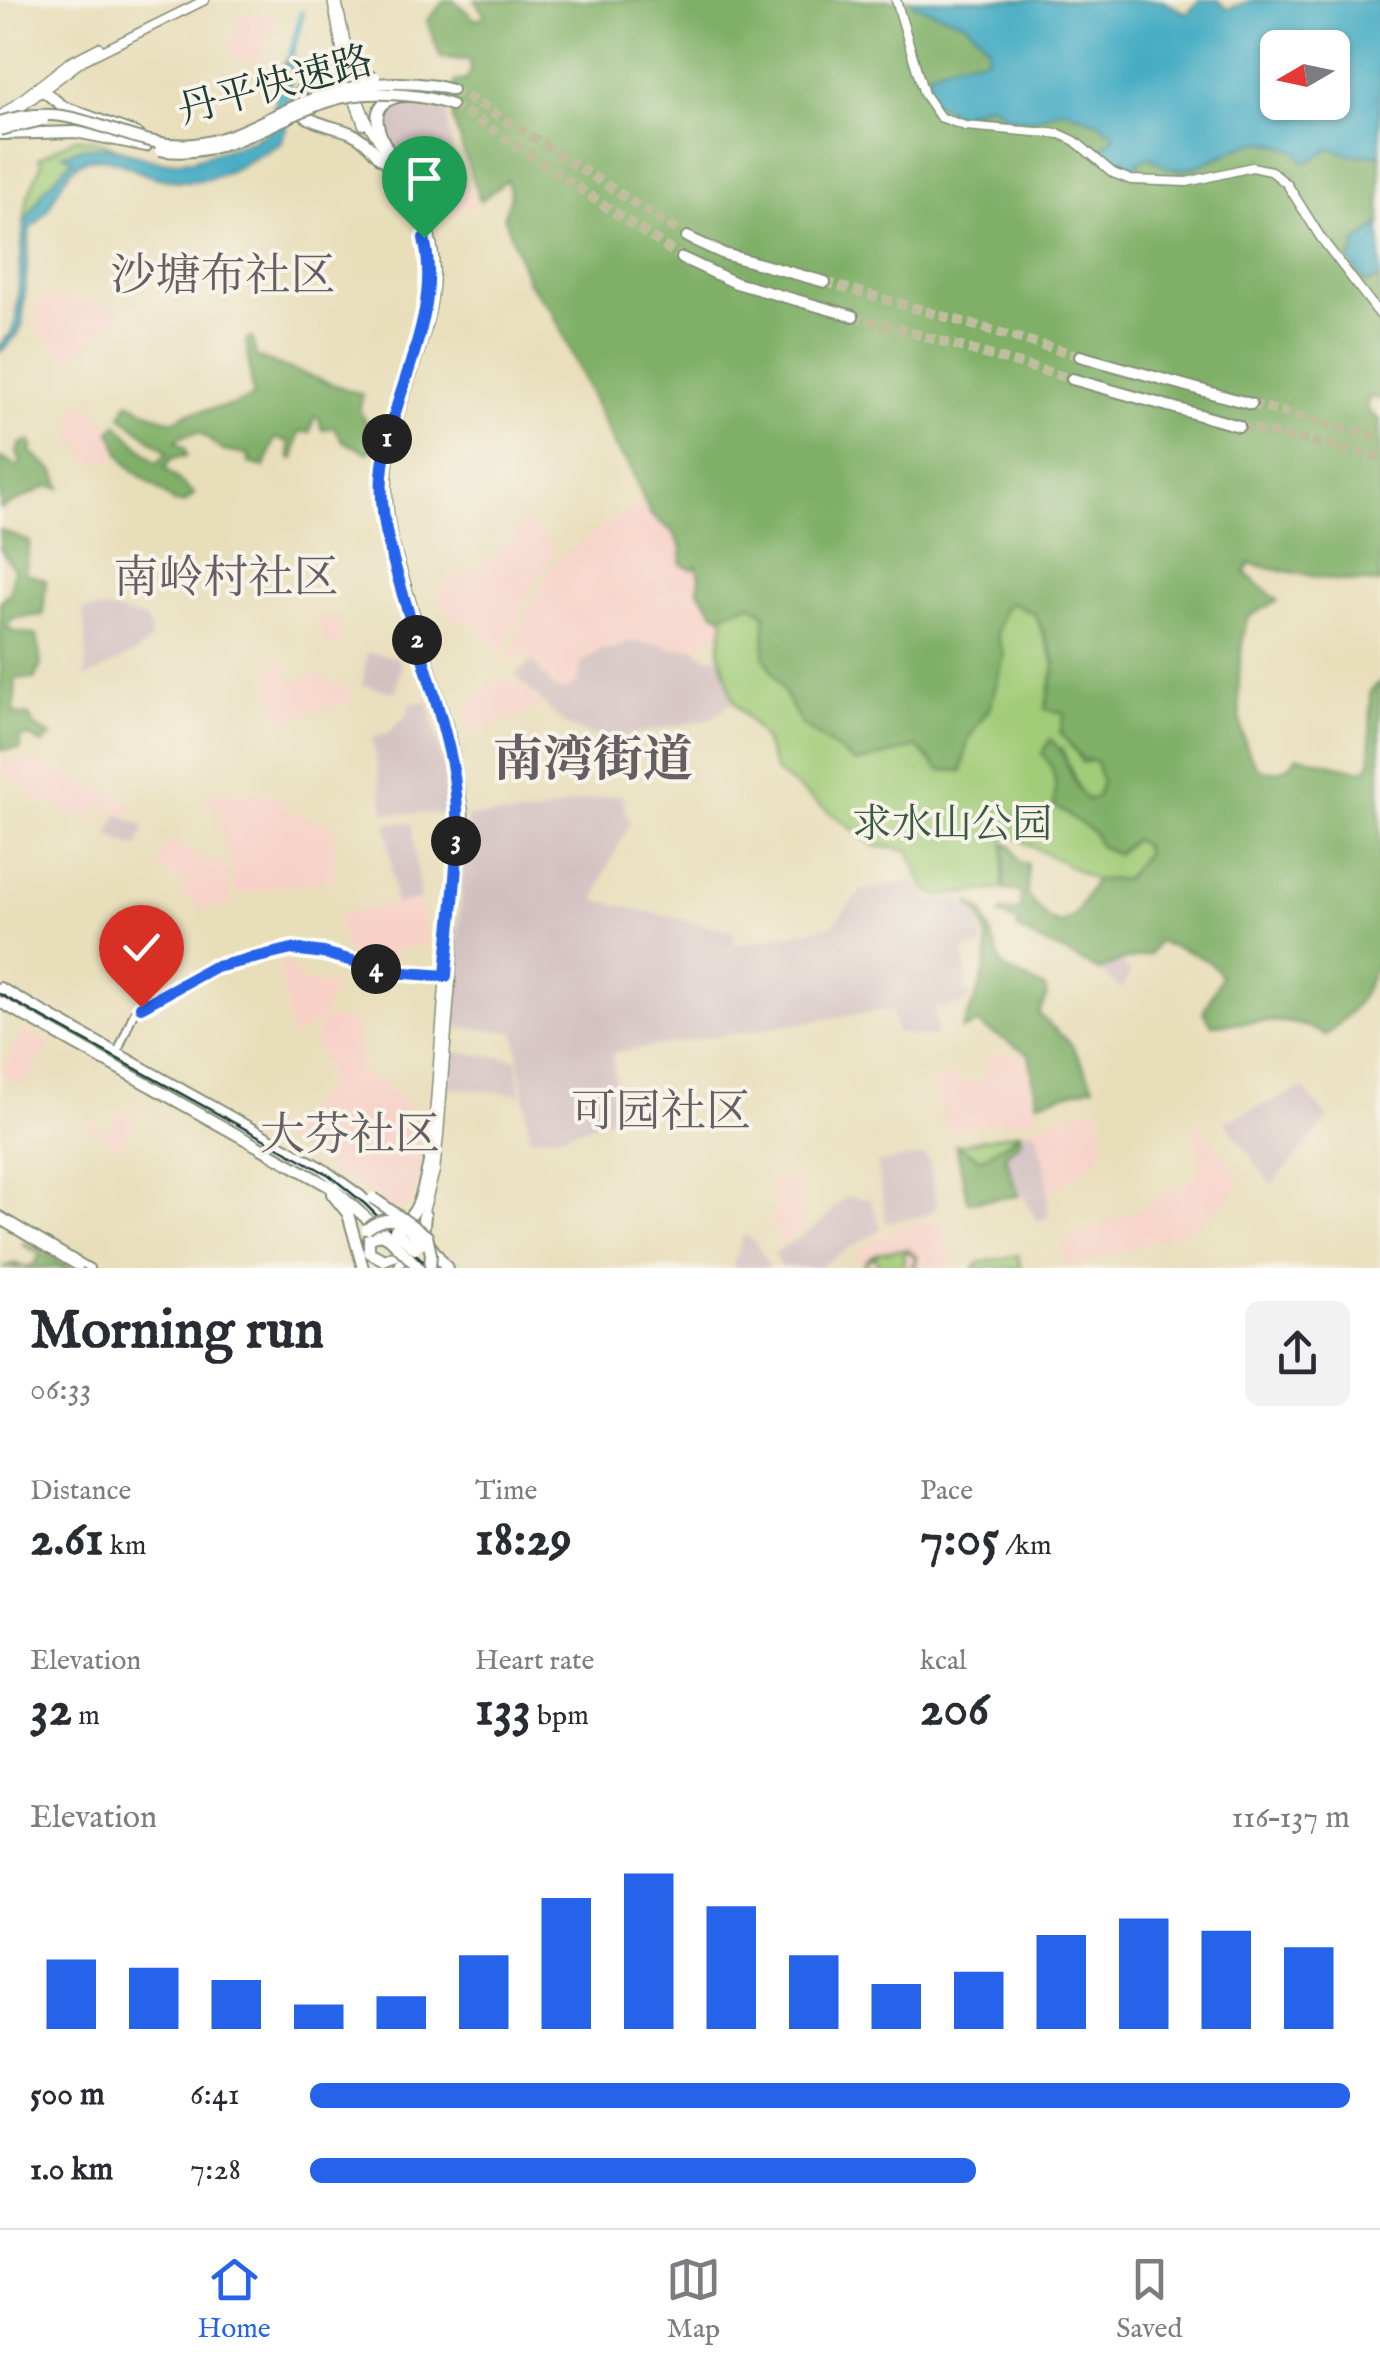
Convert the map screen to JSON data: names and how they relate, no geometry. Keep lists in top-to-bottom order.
{
  "streets": {
    "highway": ["丹平快速路"]
  },
  "districts": [
    "沙塘布社区",
    "南岭村社区",
    "南湾街道",
    "可园社区",
    "大芬社区"
  ],
  "parks": ["求水山公园"],
  "north": "left",
  "page": {
    "pins": [
      "1",
      "2",
      "3",
      "4"
    ],
    "heading": ["Morning run", "06:33"],
    "stats": [
      ["Distance", "2.61 km"],
      ["Time", "18:29"],
      ["Pace", "7:05 /km"],
      ["Elevation", "32 m"],
      ["Heart rate", "133 bpm"],
      ["kcal", "206"]
    ],
    "chart": ["Elevation", "116–137 m"],
    "list": [
      {
        "name": "500 m",
        "note": "6:41"
      },
      {
        "name": "1.0 km",
        "note": "7:28"
      }
    ],
    "tabs": ["Home", "Map", "Saved"]
  }
}
